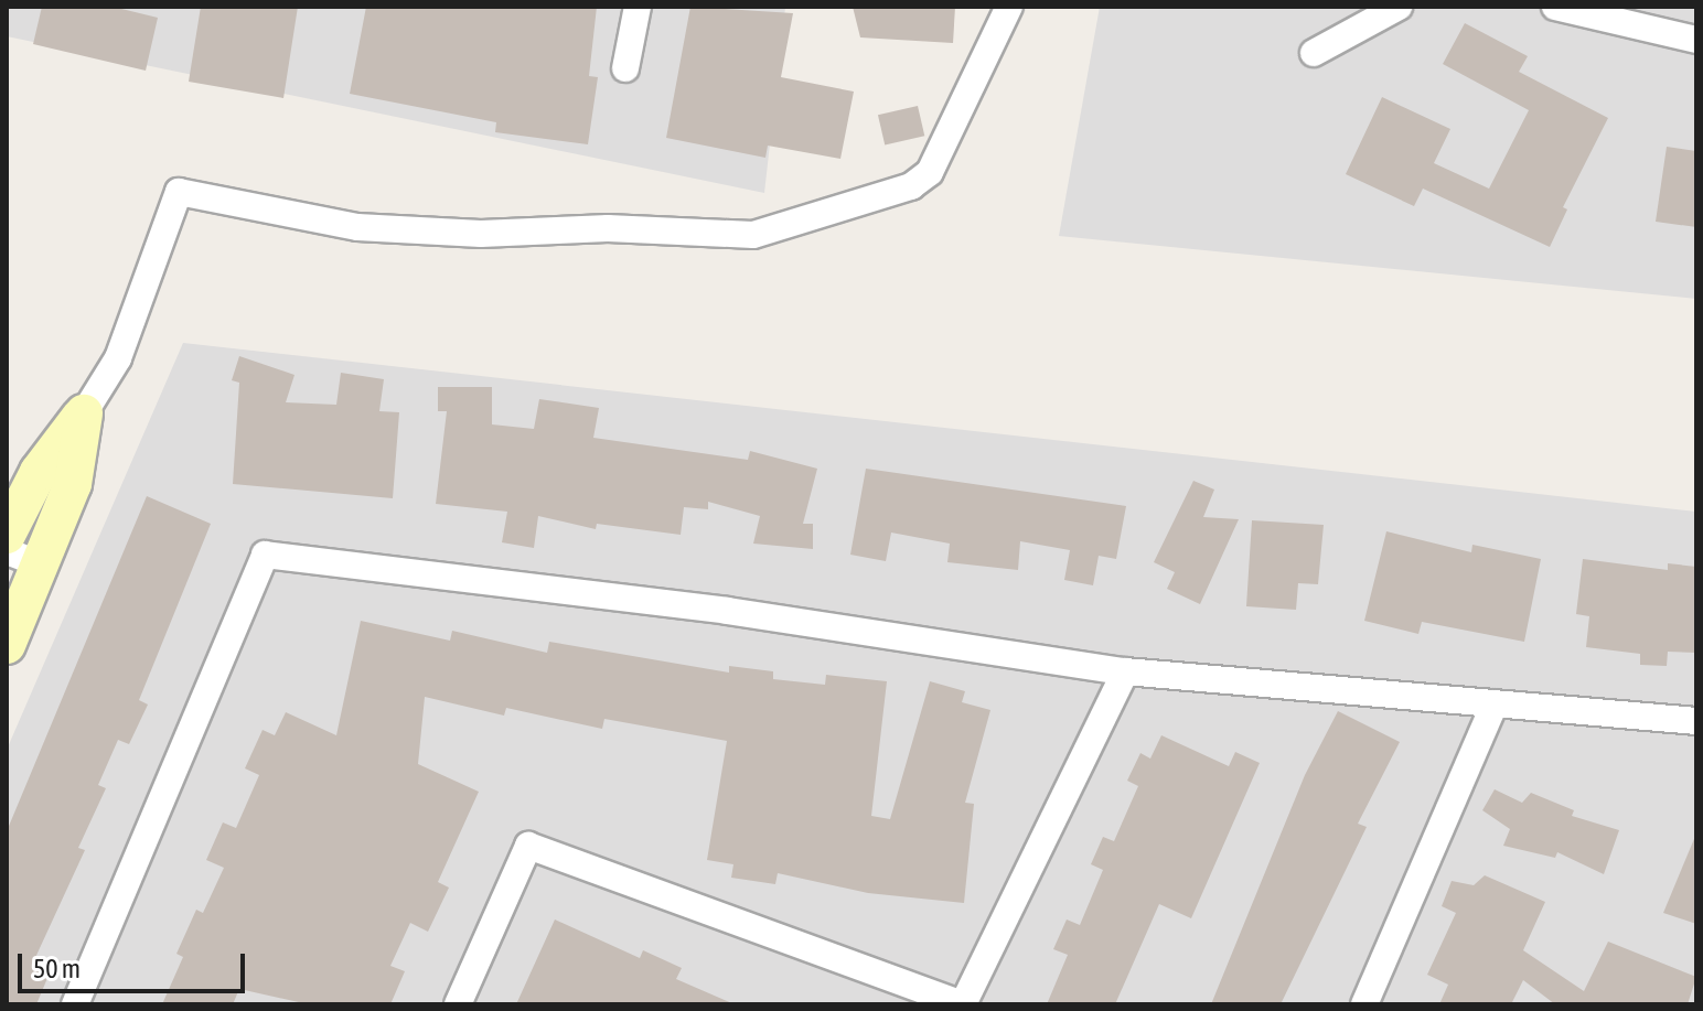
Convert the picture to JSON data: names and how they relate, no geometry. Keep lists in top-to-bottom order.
{
  "scale_bar": "50 m"
}
